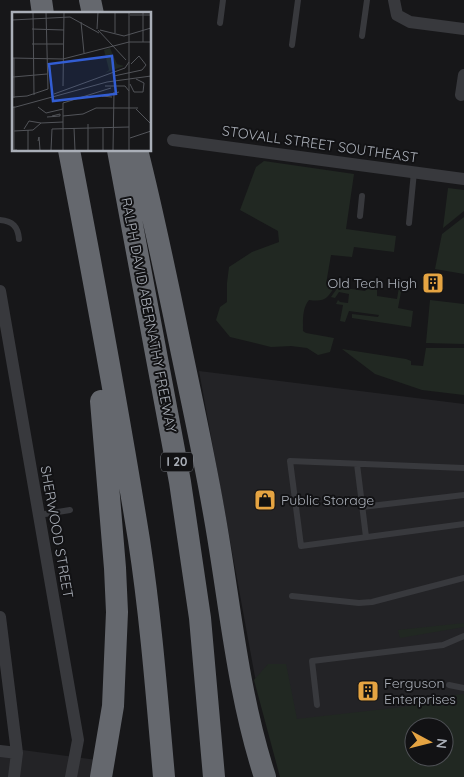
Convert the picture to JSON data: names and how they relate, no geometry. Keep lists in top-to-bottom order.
{
  "streets": {
    "highway": ["RALPH DAVID ABERNATHY FREEWAY", "I 20"],
    "street": ["STOVALL STREET SOUTHEAST", "SHERWOOD STREET"]
  },
  "places": {
    "building": ["Old Tech High", "Ferguson Enterprises"],
    "shop": ["Public Storage"]
  },
  "north": "right"
}
